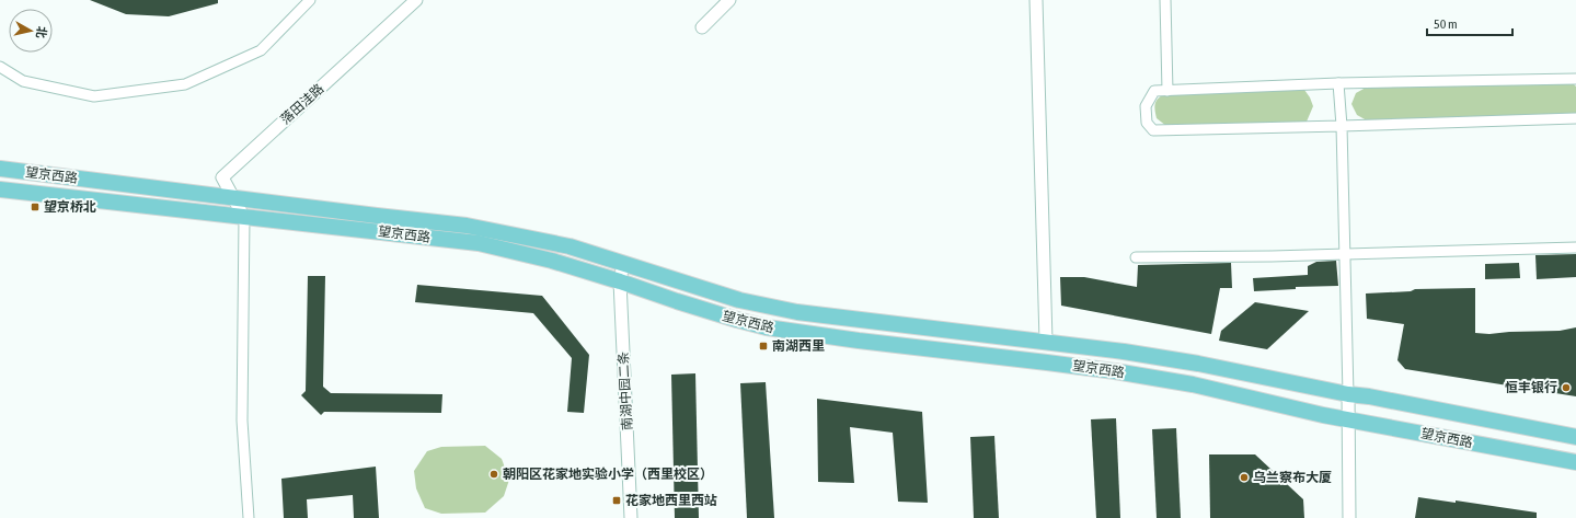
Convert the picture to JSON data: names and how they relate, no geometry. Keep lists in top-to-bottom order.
{
  "streets": {
    "main road": ["望京西路"],
    "street": ["落田洼路", "南湖中园二条"]
  },
  "crossings": [
    ["落田洼路", "望京西路"],
    ["望京西路", "南湖中园二条"]
  ],
  "places": {
    "transit": ["望京桥北", "南湖西里", "花家地西里西站"],
    "other": ["恒丰银行", "朝阳区花家地实验小学（西里校区）", "乌兰察布大厦"]
  },
  "scale_bar": "50 m",
  "north": "right"
}
